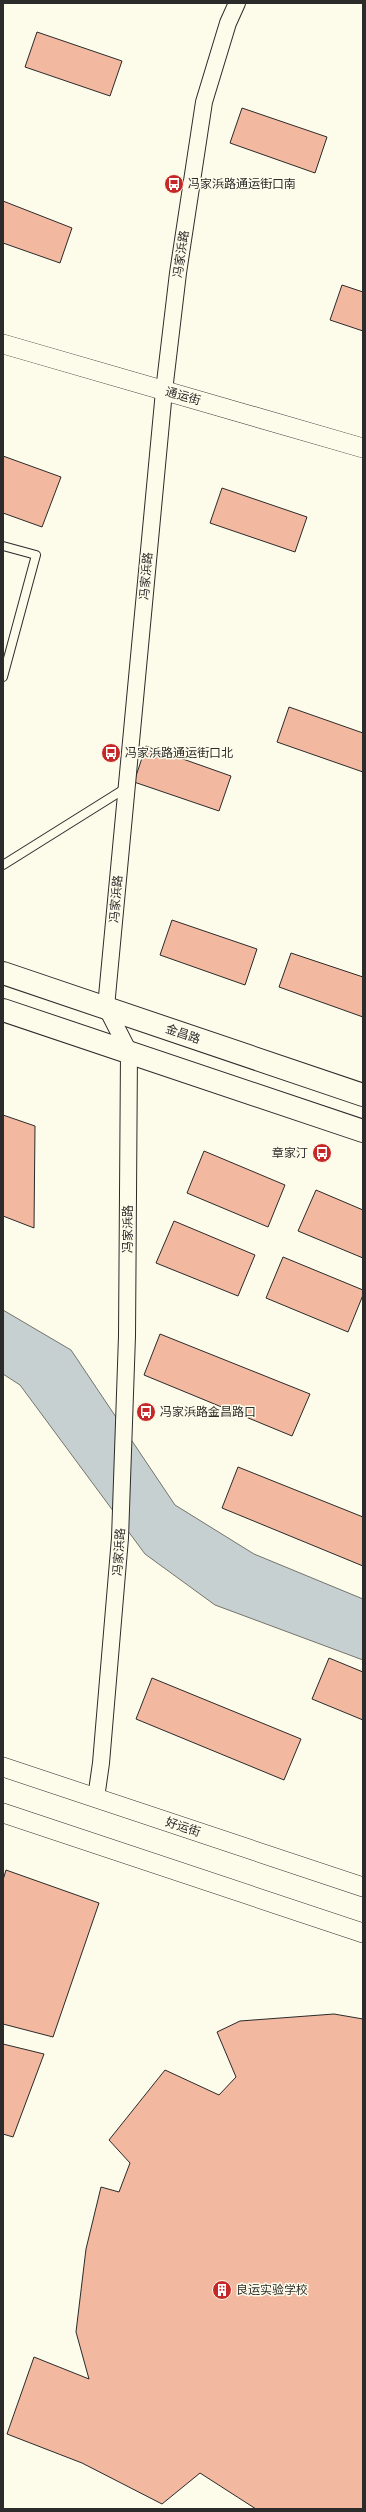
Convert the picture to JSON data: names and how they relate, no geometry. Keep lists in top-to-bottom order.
{
  "streets": {
    "main road": ["金昌路"],
    "street": ["冯家浜路", "通运街", "好运街"]
  },
  "crossings": [
    ["冯家浜路", "通运街"],
    ["冯家浜路", "金昌路"],
    ["冯家浜路", "好运街"]
  ],
  "places": {
    "bus stop": [
      "冯家浜路通运街口南",
      "冯家浜路通运街口北",
      "章家汀",
      "冯家浜路金昌路口"
    ],
    "building": ["良运实验学校"]
  }
}
